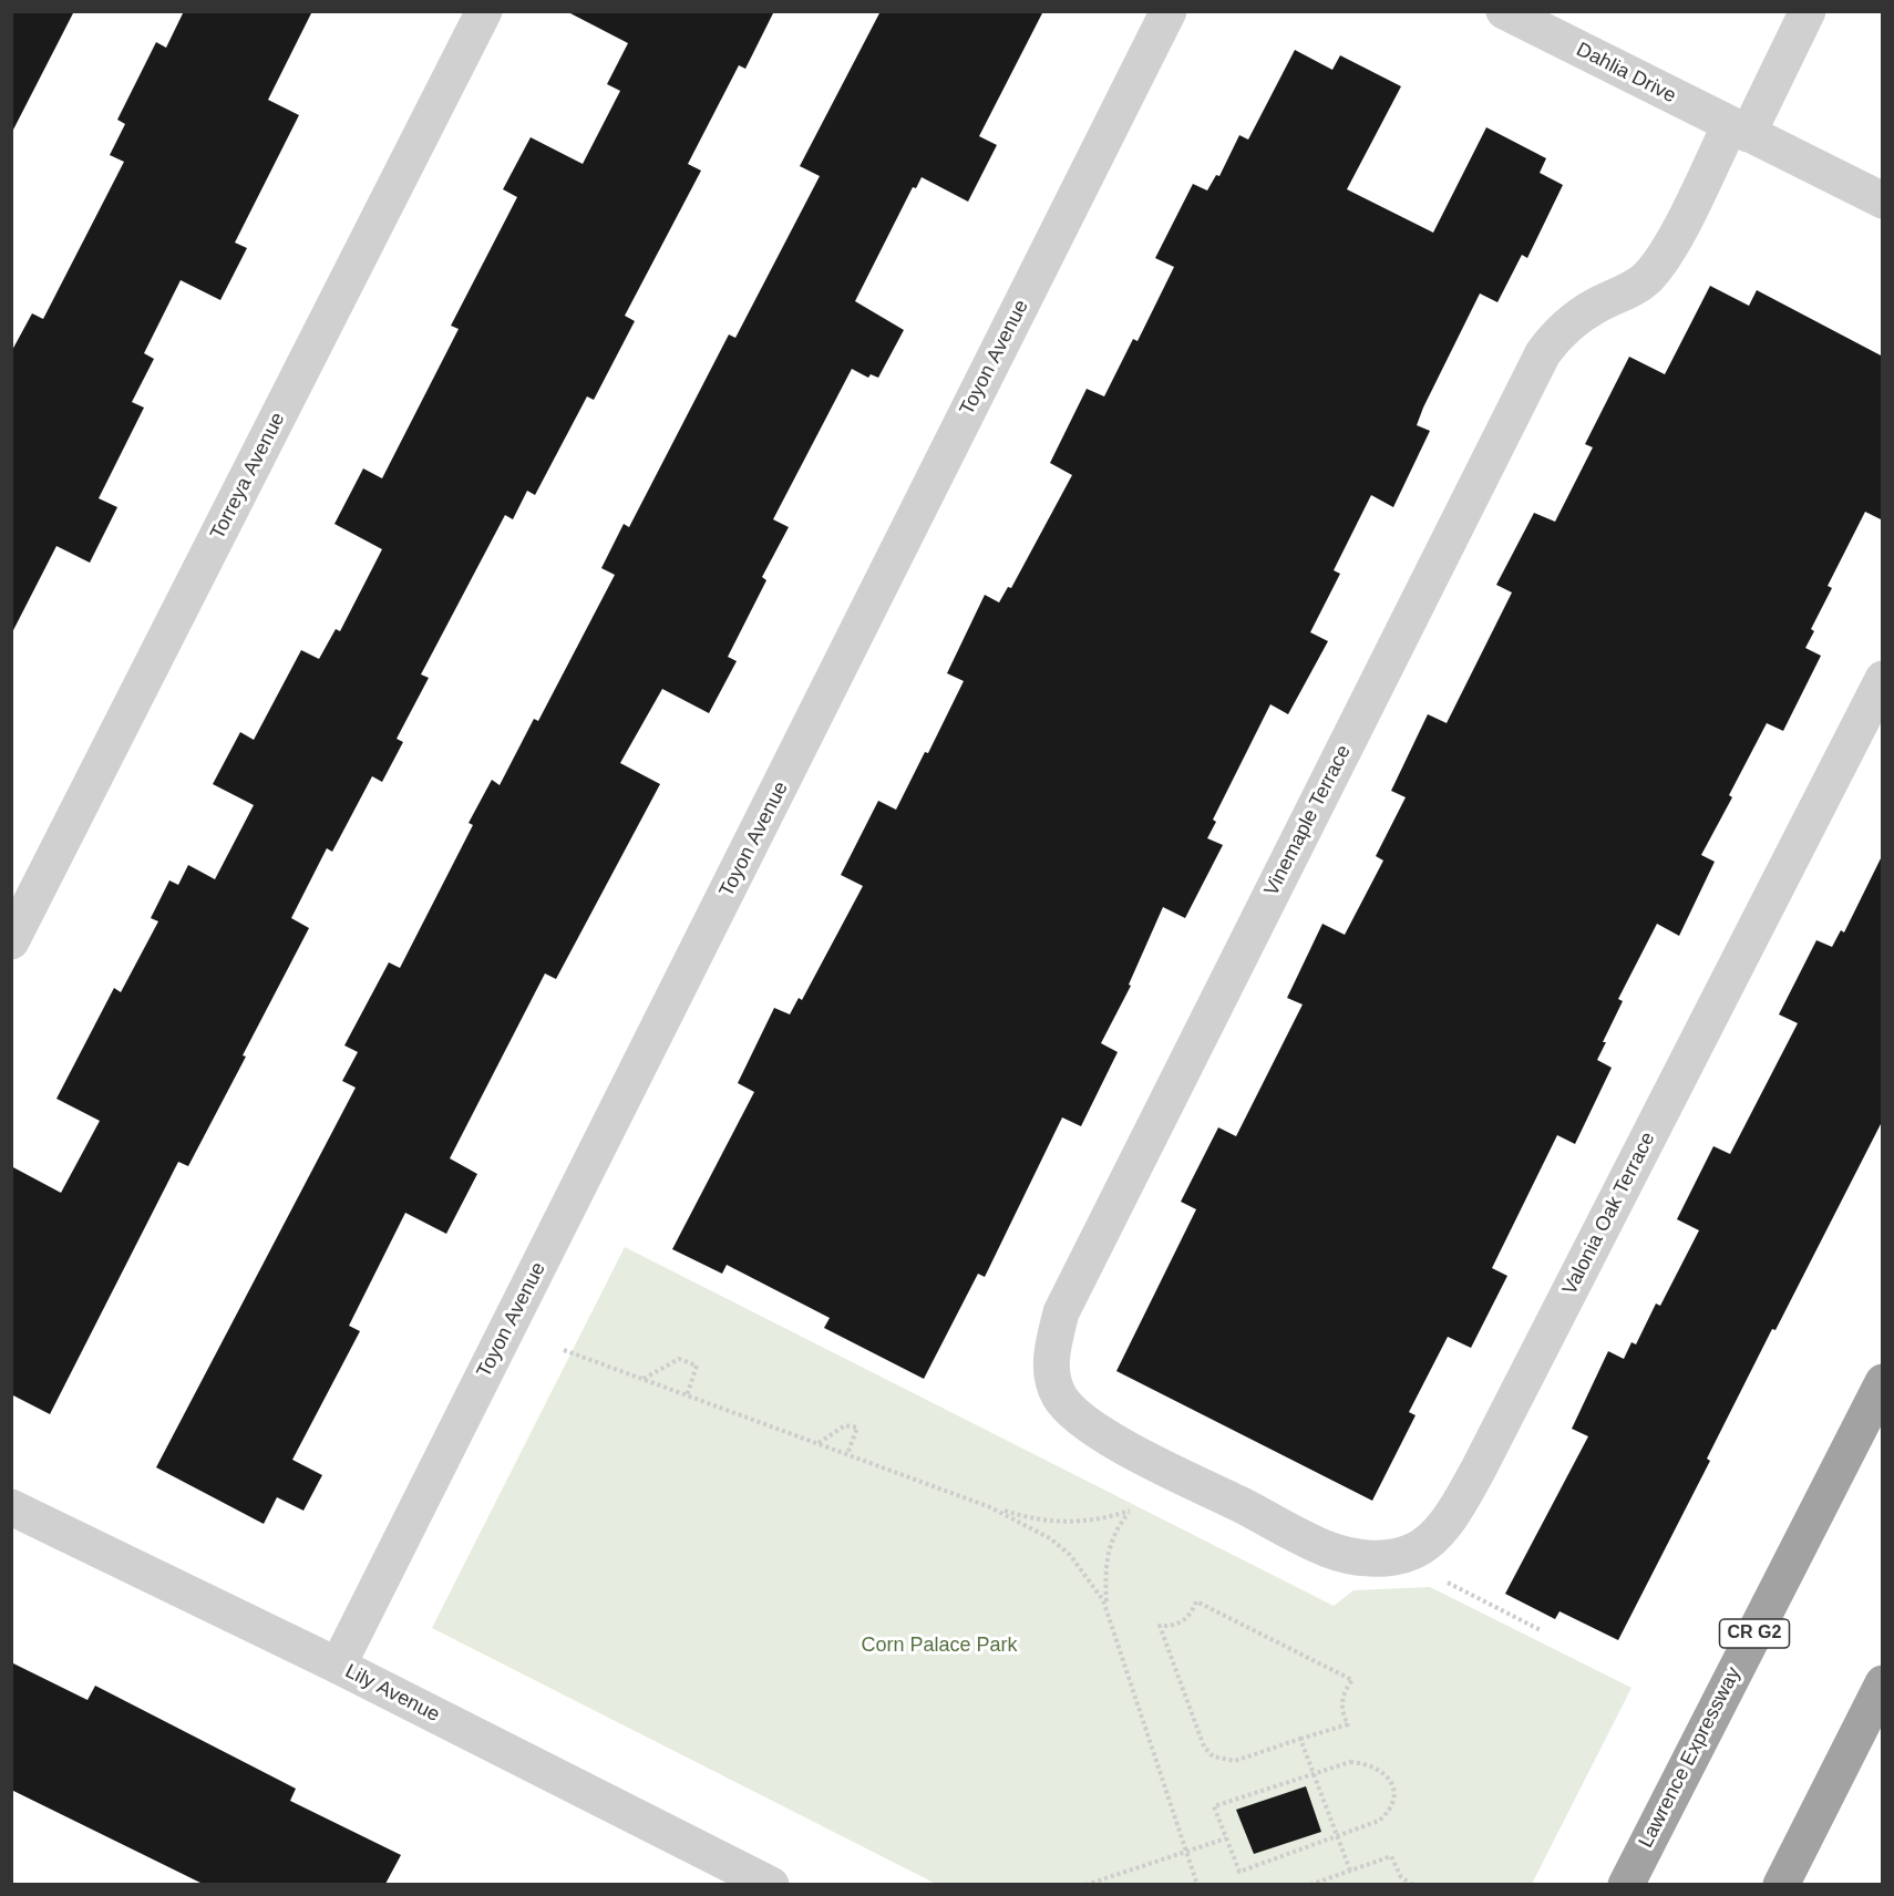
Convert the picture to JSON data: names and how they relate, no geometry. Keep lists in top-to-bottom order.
{
  "streets": {
    "highway": ["CR G2", "Lawrence Expressway"],
    "street": [
      "Dahlia Drive",
      "Toyon Avenue",
      "Torreya Avenue",
      "Vinemaple Terrace",
      "Valonia Oak Terrace",
      "Lily Avenue"
    ]
  },
  "crossings": [
    ["Dahlia Drive", "Vinemaple Terrace"],
    ["Toyon Avenue", "Lily Avenue"],
    ["Vinemaple Terrace", "Valonia Oak Terrace"]
  ],
  "parks": ["Corn Palace Park"]
}
